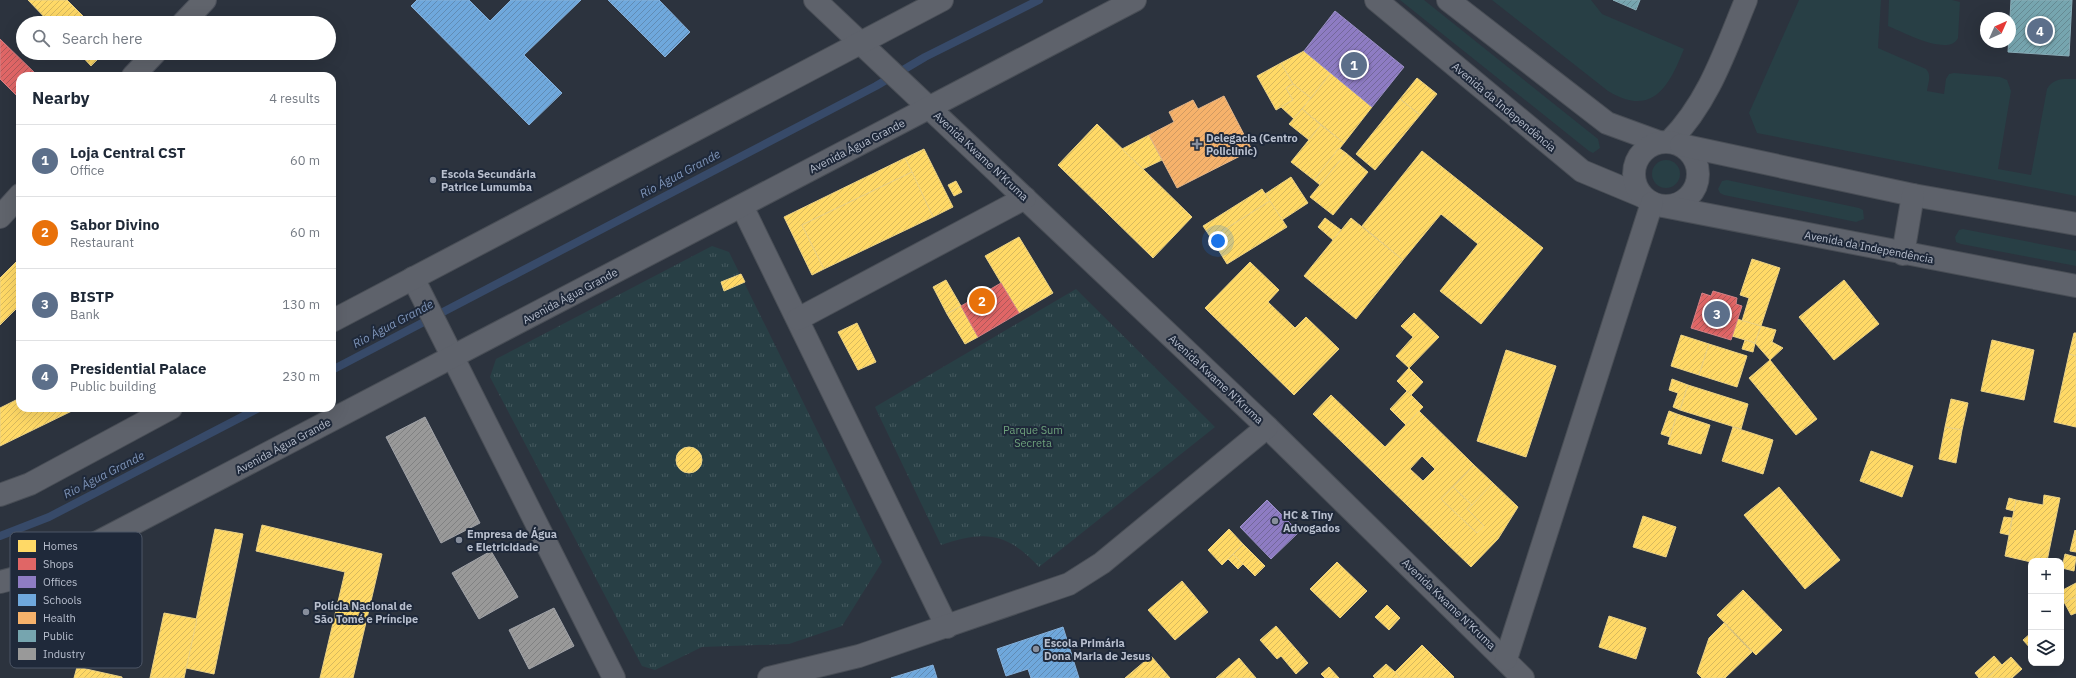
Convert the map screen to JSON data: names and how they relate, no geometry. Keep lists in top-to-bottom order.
{
  "streets": {
    "street": ["Avenida da Independência", "Avenida Água Grande", "Avenida Kwame N’Kruma"]
  },
  "crossings": [
    ["Avenida Água Grande", "Avenida Kwame N’Kruma"]
  ],
  "water": ["Rio Água Grande"],
  "parks": ["Parque Sum Secreta"],
  "places": {
    "health": ["Delegacia (Centro Policlinic)"],
    "other": [
      "Escola Secundária Patrice Lumumba",
      "HC & Tiny Advogados",
      "Empresa de Água e Eletricidade",
      "Polícia Nacional de São Tomé e Príncipe",
      "Escola Primária Dona Maria de Jesus"
    ]
  },
  "legend": [
    "Homes",
    "Shops",
    "Offices",
    "Schools",
    "Health",
    "Public",
    "Industry"
  ],
  "north": "top right",
  "page": {
    "pins": [
      "4",
      "1",
      "2",
      "3"
    ],
    "search": "Search here",
    "heading": ["Nearby", "4 results"],
    "list": [
      {
        "mark": "1",
        "name": "Loja Central CST",
        "note": "Office",
        "value": "60 m"
      },
      {
        "mark": "2",
        "name": "Sabor Divino",
        "note": "Restaurant",
        "value": "60 m"
      },
      {
        "mark": "3",
        "name": "BISTP",
        "note": "Bank",
        "value": "130 m"
      },
      {
        "mark": "4",
        "name": "Presidential Palace",
        "note": "Public building",
        "value": "230 m"
      }
    ],
    "map_buttons": ["+", "−"]
  }
}
